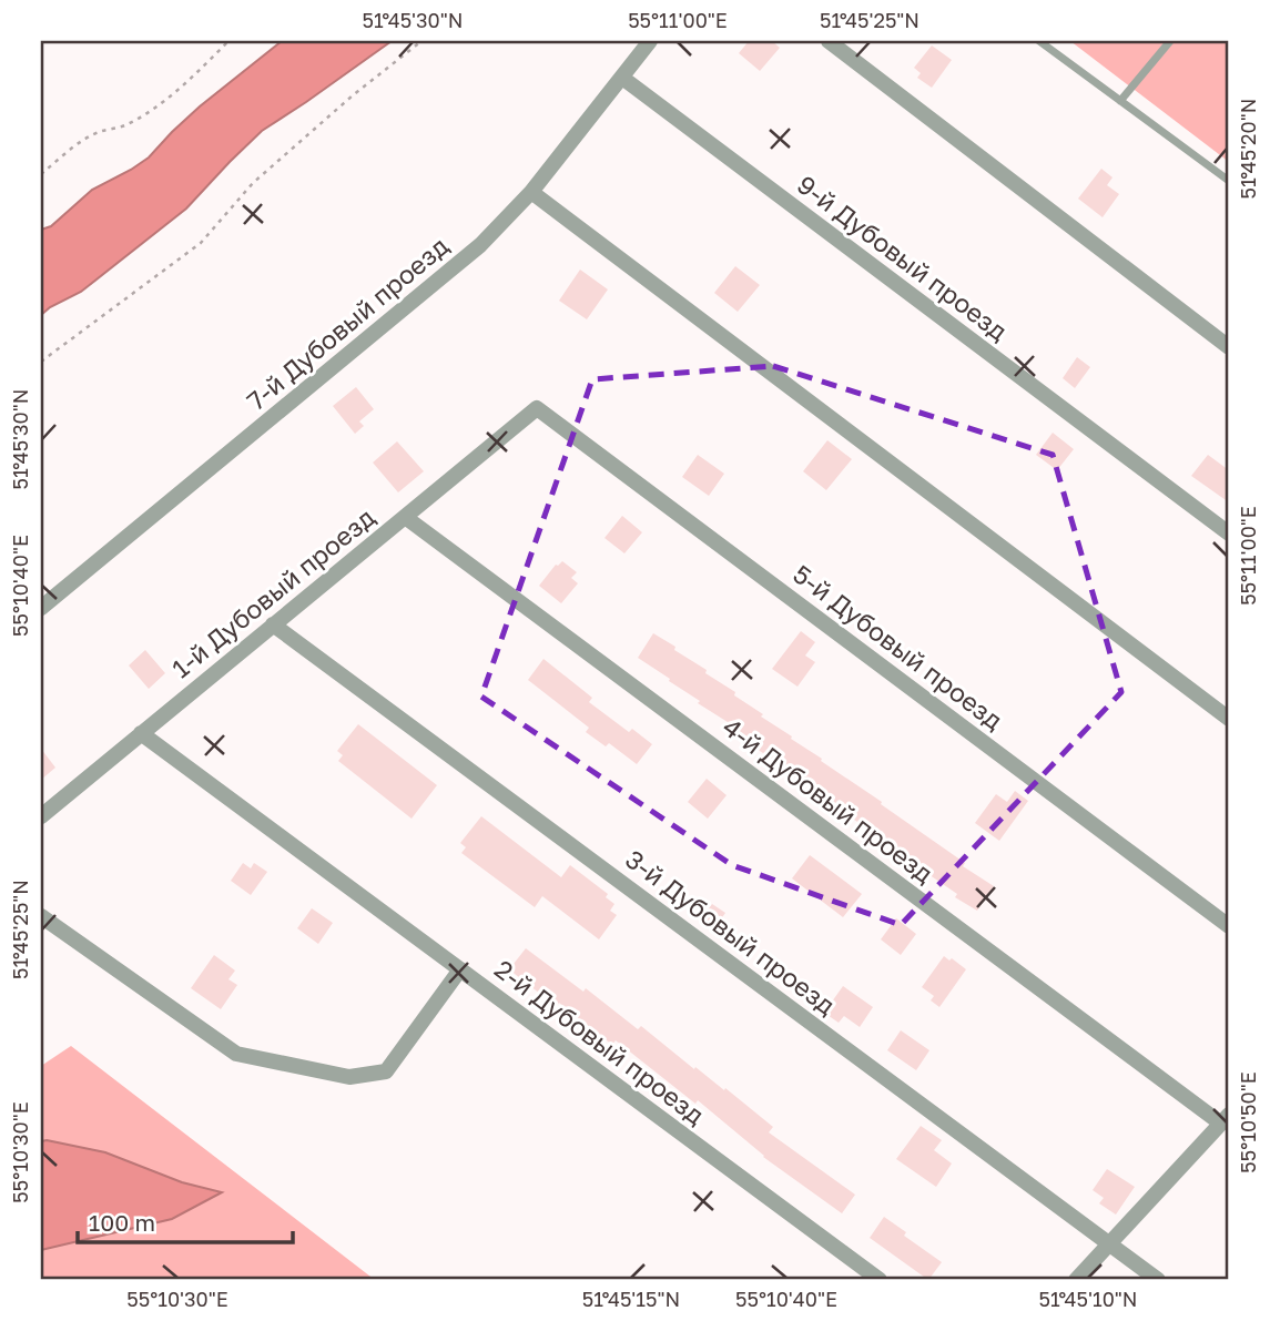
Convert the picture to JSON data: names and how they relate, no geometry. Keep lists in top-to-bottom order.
{
  "streets": {
    "street": [
      "9-й Дубовый проезд",
      "7-й Дубовый проезд",
      "1-й Дубовый проезд",
      "5-й Дубовый проезд",
      "4-й Дубовый проезд",
      "3-й Дубовый проезд",
      "2-й Дубовый проезд"
    ]
  },
  "crossings": [
    ["9-й Дубовый проезд", "7-й Дубовый проезд"],
    ["1-й Дубовый проезд", "5-й Дубовый проезд"],
    ["1-й Дубовый проезд", "4-й Дубовый проезд"],
    ["1-й Дубовый проезд", "3-й Дубовый проезд"],
    ["1-й Дубовый проезд", "2-й Дубовый проезд"]
  ],
  "scale_bar": "100 m",
  "coordinates": [
    "51°45'30\"N",
    "55°11'00\"E",
    "51°45'25\"N",
    "51°45'20\"N",
    "55°10'40\"E",
    "55°10'50\"E",
    "55°10'30\"E",
    "51°45'15\"N",
    "51°45'10\"N"
  ]
}
